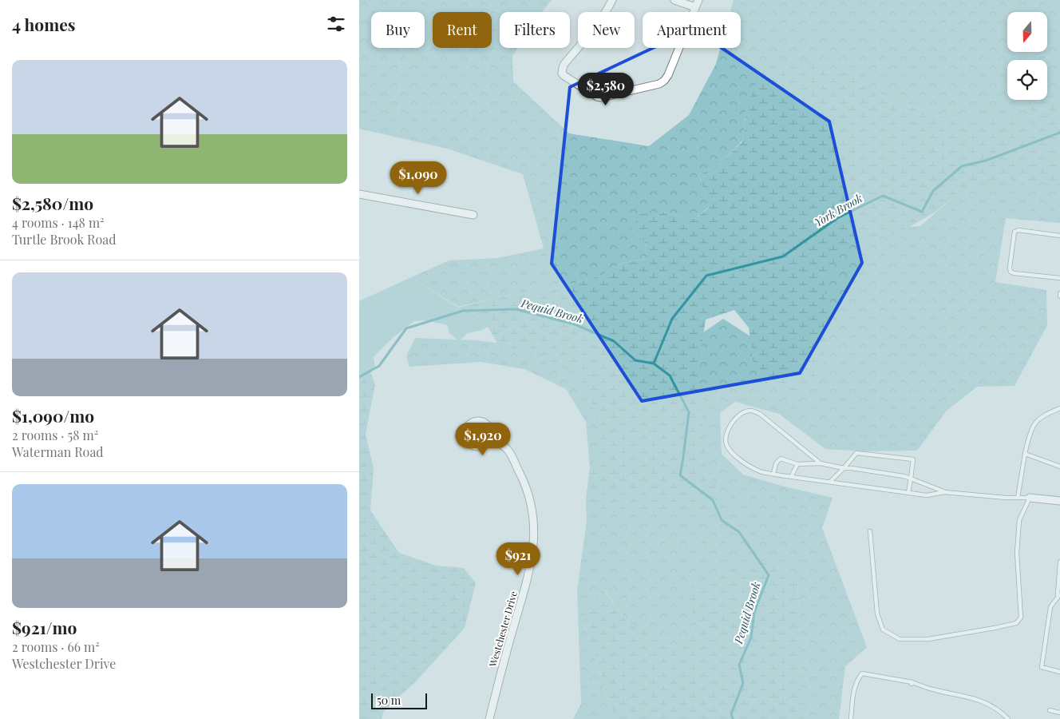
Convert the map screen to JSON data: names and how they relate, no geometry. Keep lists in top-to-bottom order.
{
  "streets": {
    "street": ["Westchester Drive"]
  },
  "water": ["York Brook", "Pequid Brook"],
  "scale_bar": "50 m",
  "north": "bottom",
  "page": {
    "heading": "4 homes",
    "chip": [
      "Buy",
      "Rent",
      "Filters",
      "New",
      "Apartment"
    ],
    "list": [
      {
        "name": "$2,580/mo",
        "note": "4 rooms · 148 m² · Turtle Brook Road"
      },
      {
        "name": "$1,090/mo",
        "note": "2 rooms · 58 m² · Waterman Road"
      },
      {
        "name": "$921/mo",
        "note": "2 rooms · 66 m² · Westchester Drive"
      }
    ],
    "price": [
      "$2,580",
      "$1,090",
      "$1,920",
      "$921"
    ],
    "scale": "50 m"
  }
}
